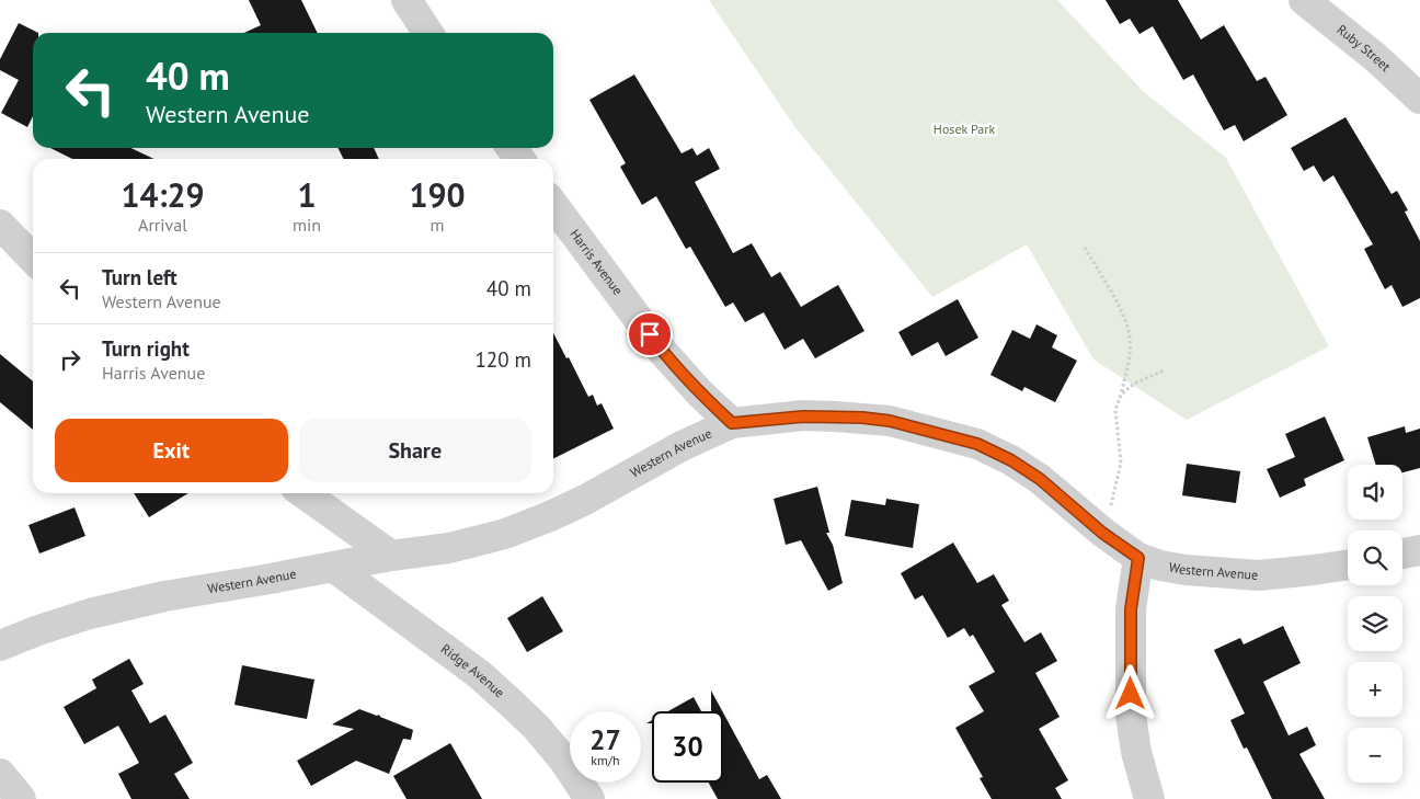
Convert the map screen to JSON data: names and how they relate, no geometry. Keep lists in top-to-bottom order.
{
  "streets": {
    "street": [
      "Ruby Street",
      "Harris Avenue",
      "Western Avenue",
      "Ridge Avenue"
    ]
  },
  "crossings": [
    ["Harris Avenue", "Western Avenue"],
    ["Western Avenue", "Ridge Avenue"]
  ],
  "parks": ["Hosek Park"],
  "page": {
    "turn": ["40 m", "Western Avenue"],
    "eta": [
      "14:29",
      "Arrival",
      "1",
      "min",
      "190",
      "m"
    ],
    "list": [
      {
        "name": "Turn left",
        "note": "Western Avenue",
        "value": "40 m"
      },
      {
        "name": "Turn right",
        "note": "Harris Avenue",
        "value": "120 m"
      }
    ],
    "buttons": ["Exit", "Share"],
    "map_buttons": ["+", "−"],
    "speed": "27 km/h",
    "limit": "30"
  }
}
